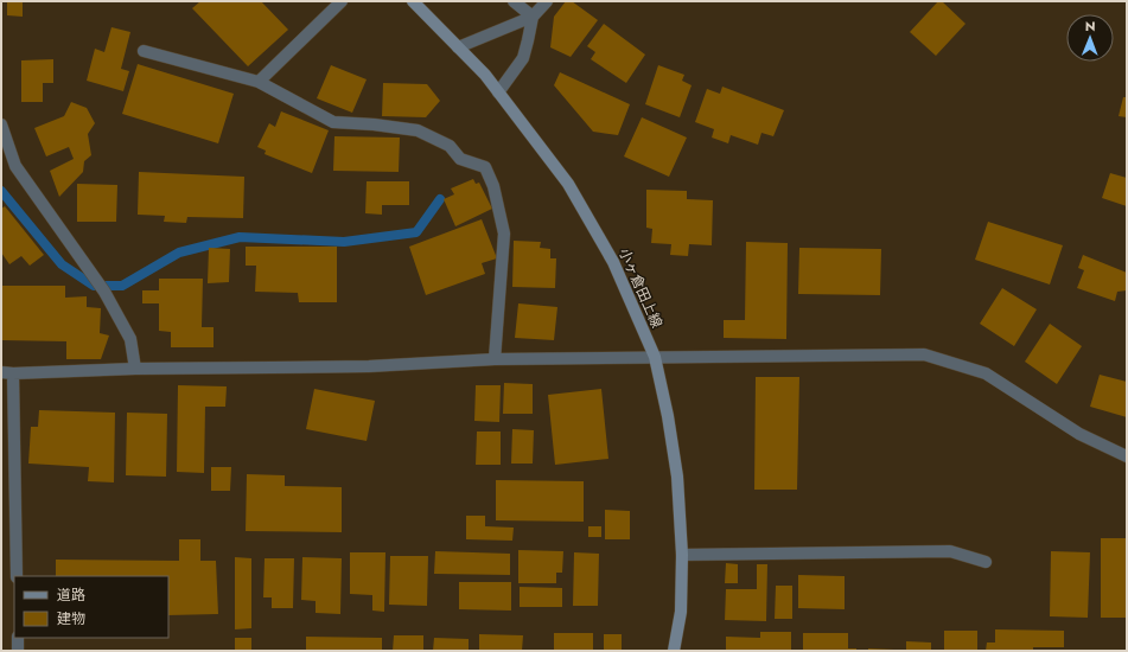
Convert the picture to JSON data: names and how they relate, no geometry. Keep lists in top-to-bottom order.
{
  "streets": {
    "main road": ["小ヶ倉田上線"]
  },
  "legend": ["道路", "建物"],
  "north": "top"
}
